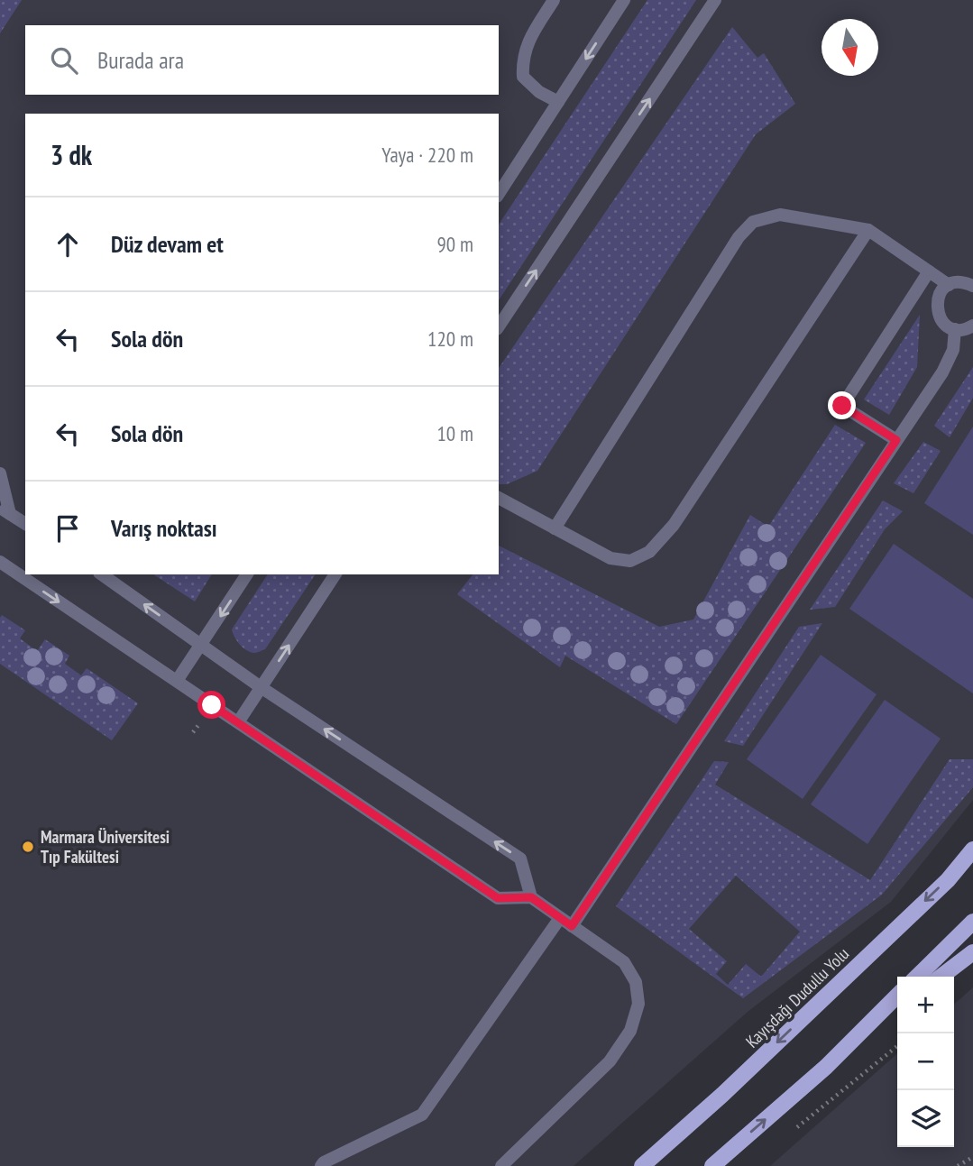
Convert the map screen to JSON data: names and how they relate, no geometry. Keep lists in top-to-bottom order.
{
  "streets": {
    "main road": ["Kayışdağı Dudullu Yolu"]
  },
  "places": ["Marmara Üniversitesi Tıp Fakültesi"],
  "north": "bottom",
  "page": {
    "search": "Burada ara",
    "heading": ["3 dk", "Yaya · 220 m"],
    "list": [
      ["Düz devam et", "90 m"],
      ["Sola dön", "120 m"],
      ["Sola dön", "10 m"],
      "Varış noktası"
    ],
    "map_buttons": ["+", "−"]
  }
}
